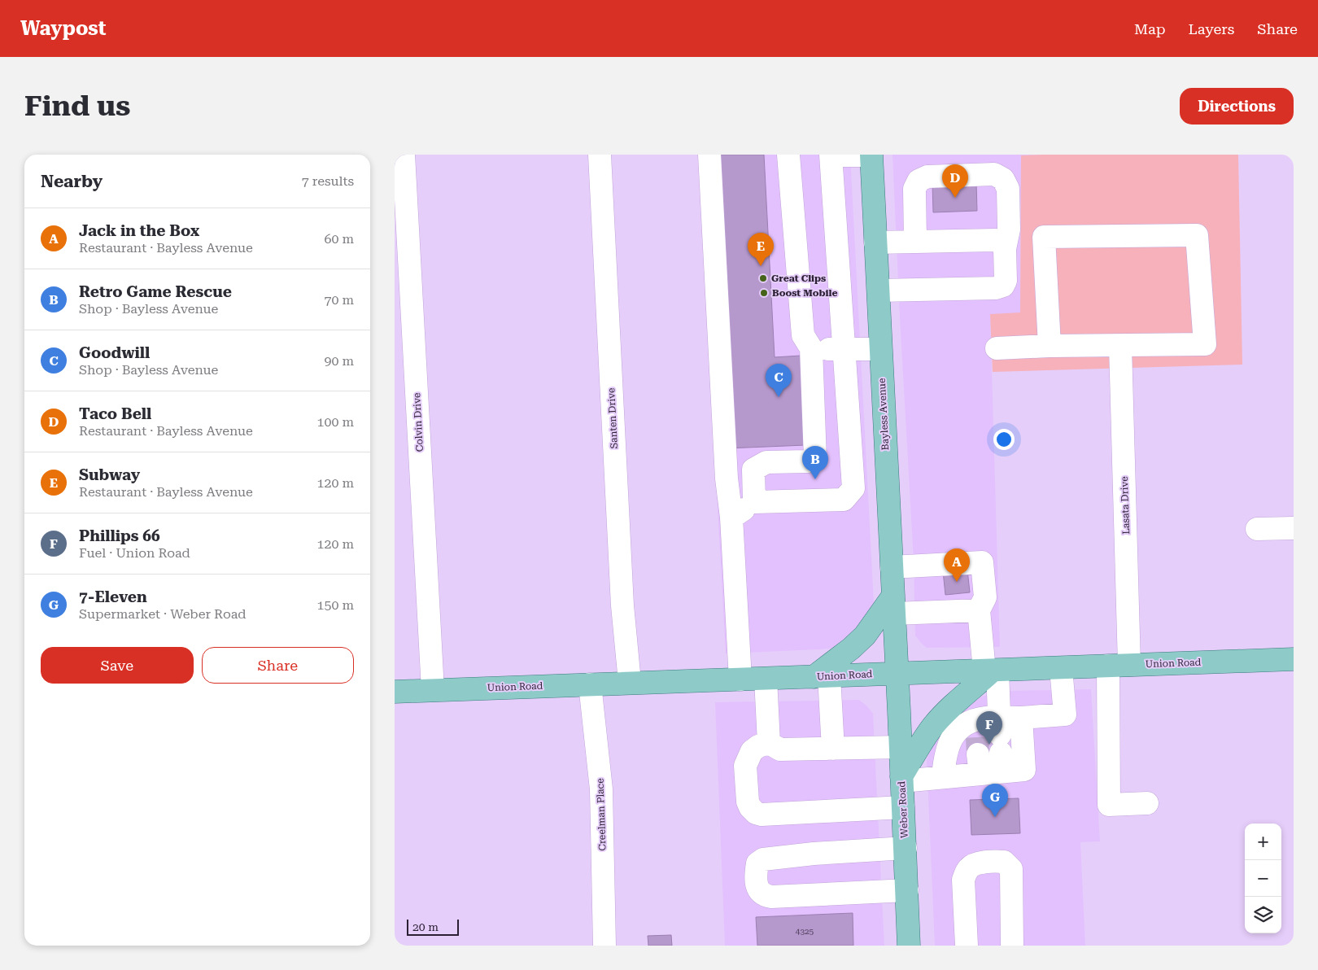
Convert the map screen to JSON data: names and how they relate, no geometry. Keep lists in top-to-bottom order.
{
  "streets": {
    "main road": ["Bayless Avenue", "Union Road", "Weber Road"],
    "street": [
      "Santen Drive",
      "Colvin Drive",
      "Lasata Drive",
      "Creelman Place"
    ]
  },
  "crossings": [
    ["Bayless Avenue", "Union Road"],
    ["Bayless Avenue", "Weber Road"],
    ["Santen Drive", "Union Road"],
    ["Colvin Drive", "Union Road"],
    ["Lasata Drive", "Union Road"],
    ["Union Road", "Weber Road"],
    ["Union Road", "Creelman Place"]
  ],
  "places": ["Great Clips", "Boost Mobile"],
  "house_numbers": ["4325"],
  "scale_bar": "20 m",
  "page": {
    "header": "Waypost",
    "nav": ["Map", "Layers", "Share"],
    "buttons": [
      "Directions",
      ["Save", "Share"]
    ],
    "title": "Find us",
    "heading": ["Nearby", "7 results"],
    "pins": [
      "D",
      "E",
      "C",
      "B",
      "A",
      "F",
      "G"
    ],
    "list": [
      {
        "mark": "A",
        "name": "Jack in the Box",
        "note": "Restaurant · Bayless Avenue",
        "value": "60 m"
      },
      {
        "mark": "B",
        "name": "Retro Game Rescue",
        "note": "Shop · Bayless Avenue",
        "value": "70 m"
      },
      {
        "mark": "C",
        "name": "Goodwill",
        "note": "Shop · Bayless Avenue",
        "value": "90 m"
      },
      {
        "mark": "D",
        "name": "Taco Bell",
        "note": "Restaurant · Bayless Avenue",
        "value": "100 m"
      },
      {
        "mark": "E",
        "name": "Subway",
        "note": "Restaurant · Bayless Avenue",
        "value": "120 m"
      },
      {
        "mark": "F",
        "name": "Phillips 66",
        "note": "Fuel · Union Road",
        "value": "120 m"
      },
      {
        "mark": "G",
        "name": "7-Eleven",
        "note": "Supermarket · Weber Road",
        "value": "150 m"
      }
    ],
    "map_buttons": ["+", "−"],
    "scale": "20 m"
  }
}
